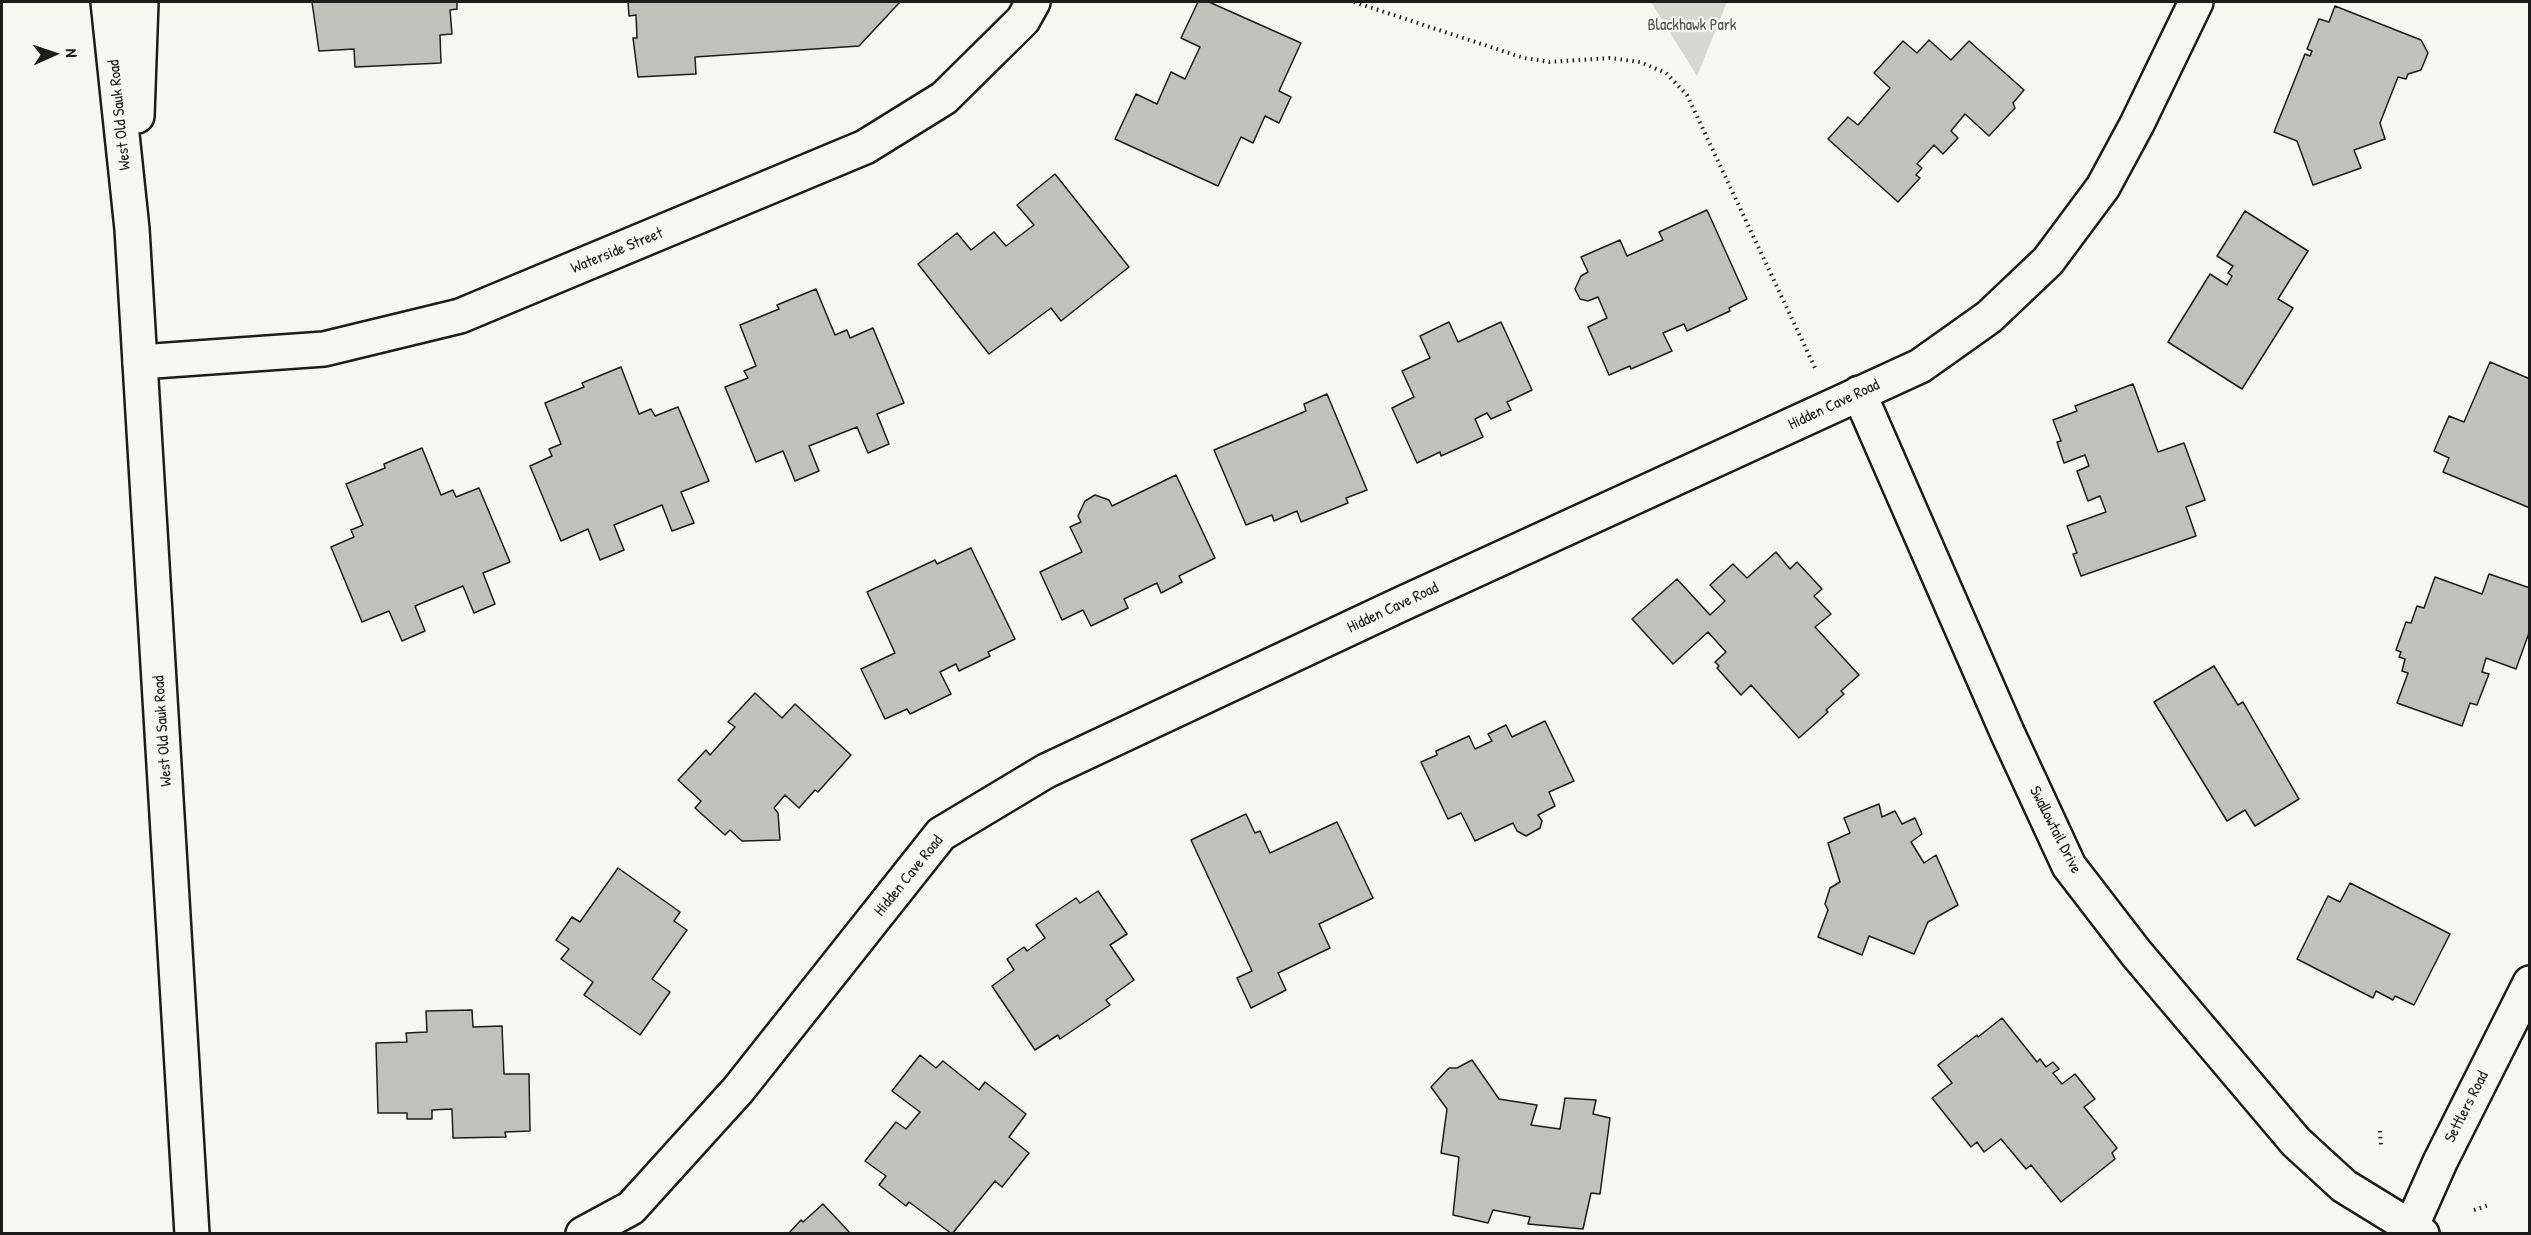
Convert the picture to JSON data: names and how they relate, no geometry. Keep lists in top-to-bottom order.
{
  "streets": {
    "street": [
      "West Old Sauk Road",
      "Waterside Street",
      "Hidden Cave Road",
      "Swallowtail Drive",
      "Settlers Road"
    ]
  },
  "crossings": [
    ["West Old Sauk Road", "Waterside Street"],
    ["Hidden Cave Road", "Swallowtail Drive"],
    ["Swallowtail Drive", "Settlers Road"]
  ],
  "parks": ["Blackhawk Park"],
  "north": "right"
}
